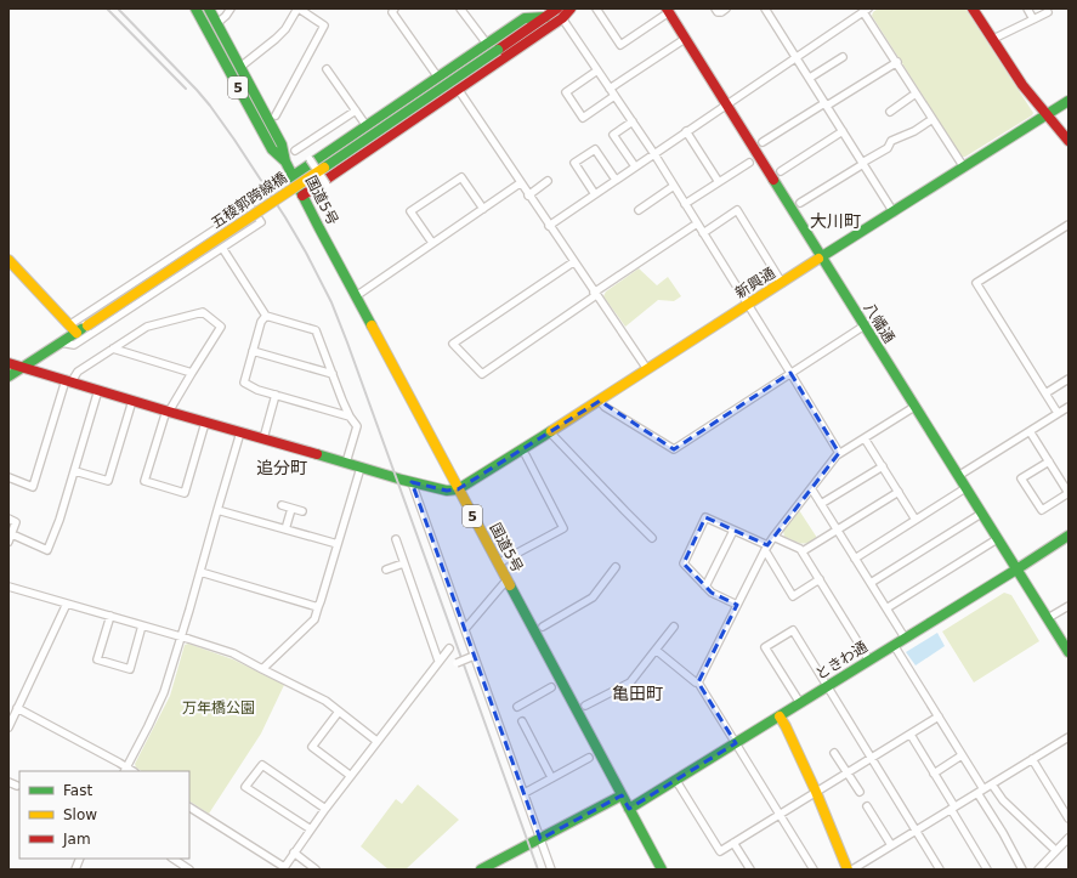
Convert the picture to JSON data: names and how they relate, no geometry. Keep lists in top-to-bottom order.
{
  "streets": {
    "main road": [
      "5",
      "五稜郭跨線橋",
      "国道5号",
      "新興通",
      "八幡通",
      "ときわ通"
    ]
  },
  "crossings": [
    ["国道5号", "新興通"],
    ["国道5号", "ときわ通"],
    ["新興通", "八幡通"],
    ["八幡通", "ときわ通"]
  ],
  "districts": ["大川町", "追分町", "亀田町"],
  "parks": ["万年橋公園"],
  "legend": ["Fast", "Slow", "Jam"]
}
